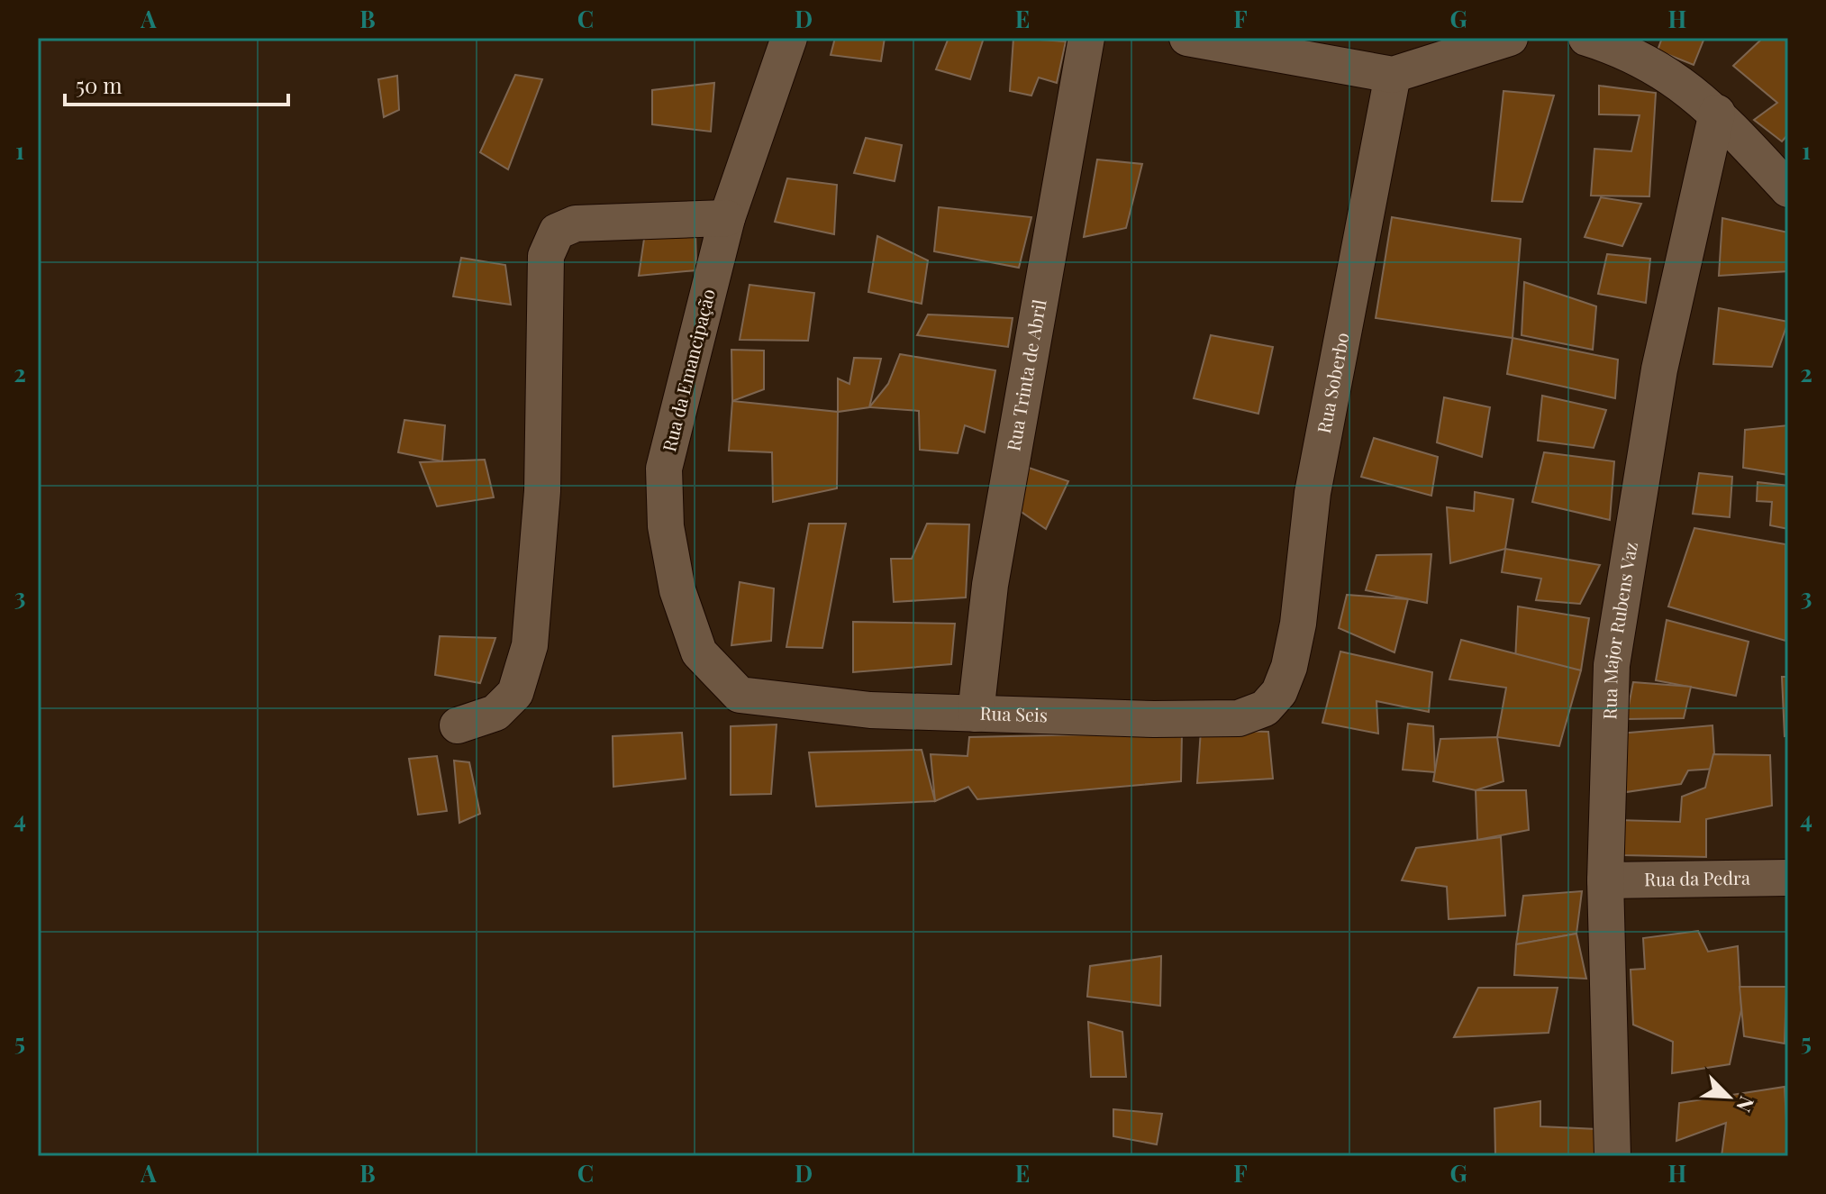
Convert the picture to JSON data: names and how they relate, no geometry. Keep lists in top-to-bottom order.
{
  "streets": {
    "street": [
      "Rua da Emancipação",
      "Rua Trinta de Abril",
      "Rua Soberbo",
      "Rua Major Rubens Vaz",
      "Rua Seis",
      "Rua da Pedra"
    ]
  },
  "crossings": [
    ["Rua da Emancipação", "Rua Seis"],
    ["Rua Trinta de Abril", "Rua Seis"],
    ["Rua Soberbo", "Rua Seis"],
    ["Rua Major Rubens Vaz", "Rua da Pedra"]
  ],
  "scale_bar": "50 m",
  "north": "bottom right",
  "grid": {
    "columns": [
      "A",
      "B",
      "C",
      "D",
      "E",
      "F",
      "G",
      "H"
    ],
    "rows": [
      "1",
      "2",
      "3",
      "4",
      "5"
    ]
  }
}
